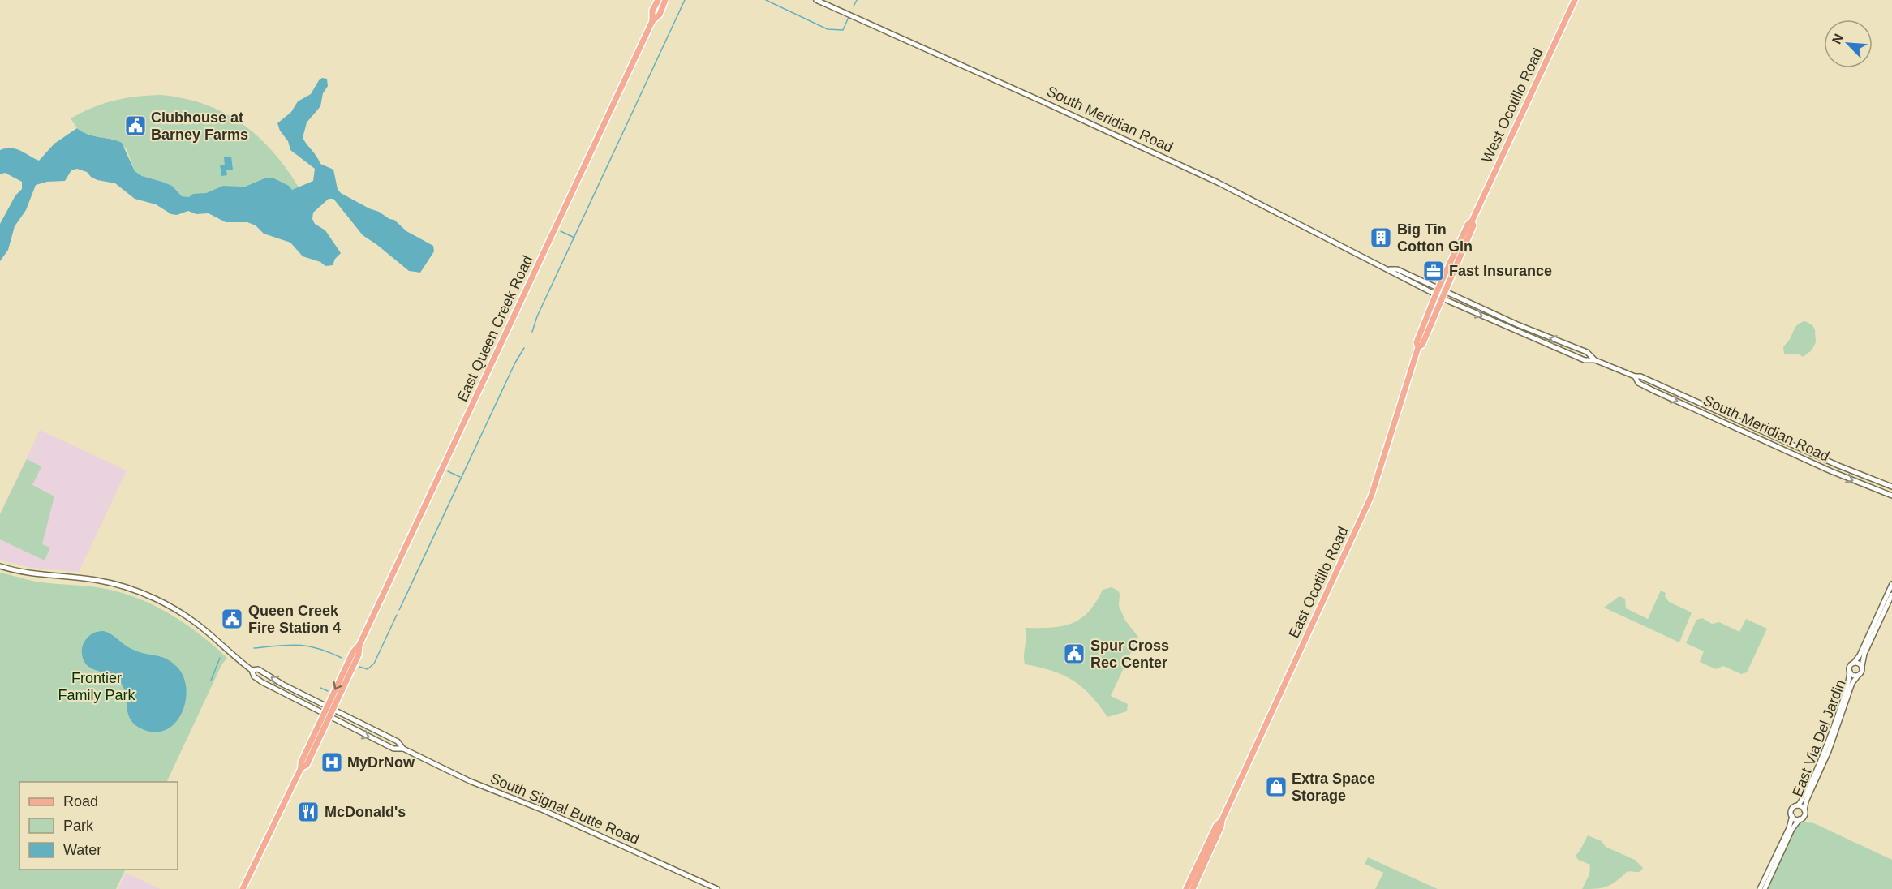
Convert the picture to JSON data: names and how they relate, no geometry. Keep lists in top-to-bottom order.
{
  "streets": {
    "main road": ["West Ocotillo Road", "East Queen Creek Road", "East Ocotillo Road"],
    "street": ["South Meridian Road", "East Via Del Jardin", "South Signal Butte Road"]
  },
  "crossings": [
    ["West Ocotillo Road", "South Meridian Road"],
    ["West Ocotillo Road", "East Ocotillo Road"],
    ["East Queen Creek Road", "South Signal Butte Road"]
  ],
  "parks": ["Frontier Family Park"],
  "places": {
    "public building": ["Clubhouse at Barney Farms", "Queen Creek Fire Station 4", "Spur Cross Rec Center"],
    "building": ["Big Tin Cotton Gin"],
    "office": ["Fast Insurance"],
    "hospital": ["MyDrNow"],
    "shop": ["Extra Space Storage"],
    "restaurant": ["McDonald's"]
  },
  "legend": ["Road", "Park", "Water"],
  "north": "top left"
}
